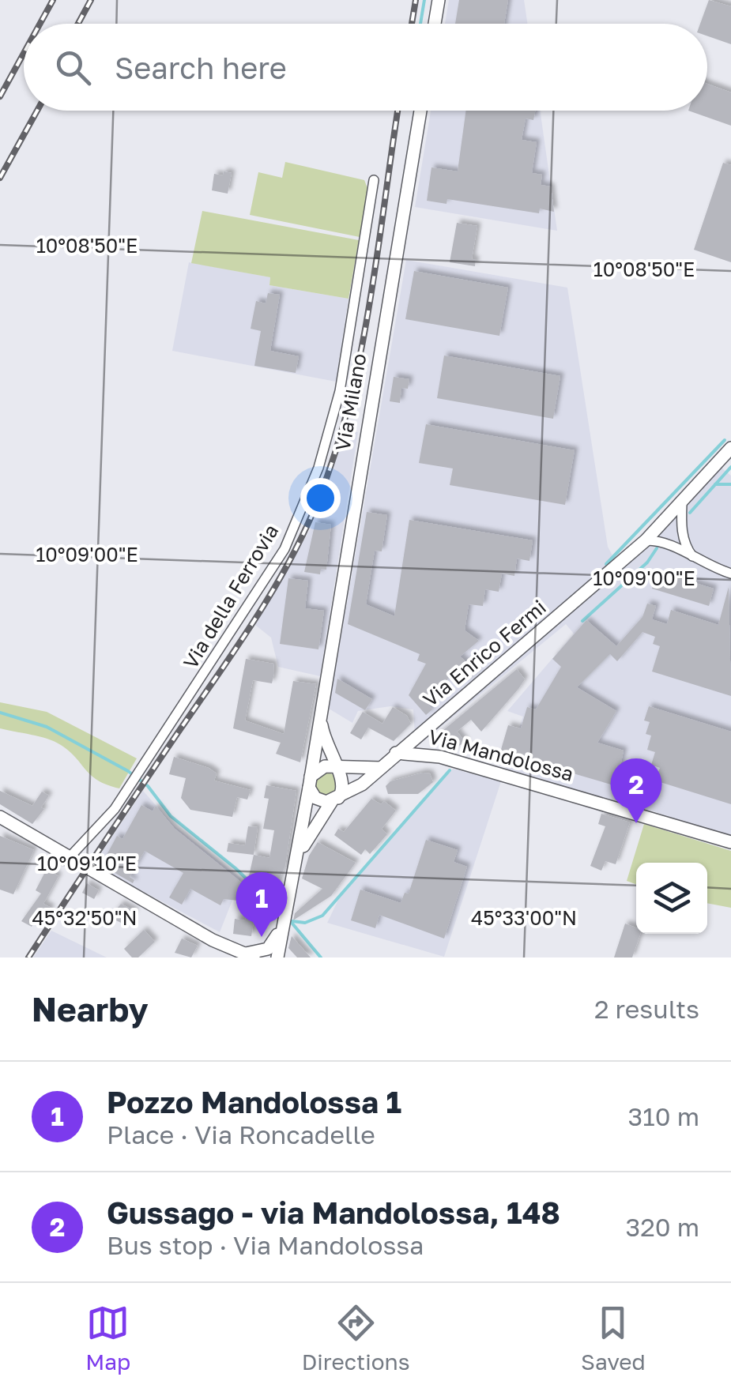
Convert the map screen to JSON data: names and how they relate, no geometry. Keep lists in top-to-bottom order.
{
  "streets": {
    "main road": ["Via Milano", "Via Enrico Fermi", "Via Mandolossa"],
    "street": ["Via della Ferrovia"]
  },
  "crossings": [
    ["Via Milano", "Via Enrico Fermi"],
    ["Via Enrico Fermi", "Via Mandolossa"]
  ],
  "page": {
    "search": "Search here",
    "pins": ["2", "1"],
    "heading": ["Nearby", "2 results"],
    "list": [
      {
        "mark": "1",
        "name": "Pozzo Mandolossa 1",
        "note": "Place · Via Roncadelle",
        "value": "310 m"
      },
      {
        "mark": "2",
        "name": "Gussago - via Mandolossa, 148",
        "note": "Bus stop · Via Mandolossa",
        "value": "320 m"
      }
    ],
    "nav": ["Map", "Directions", "Saved"]
  },
  "coordinates": [
    "10°08'50\"E",
    "10°09'00\"E",
    "10°09'10\"E",
    "45°32'50\"N",
    "45°33'00\"N"
  ]
}
